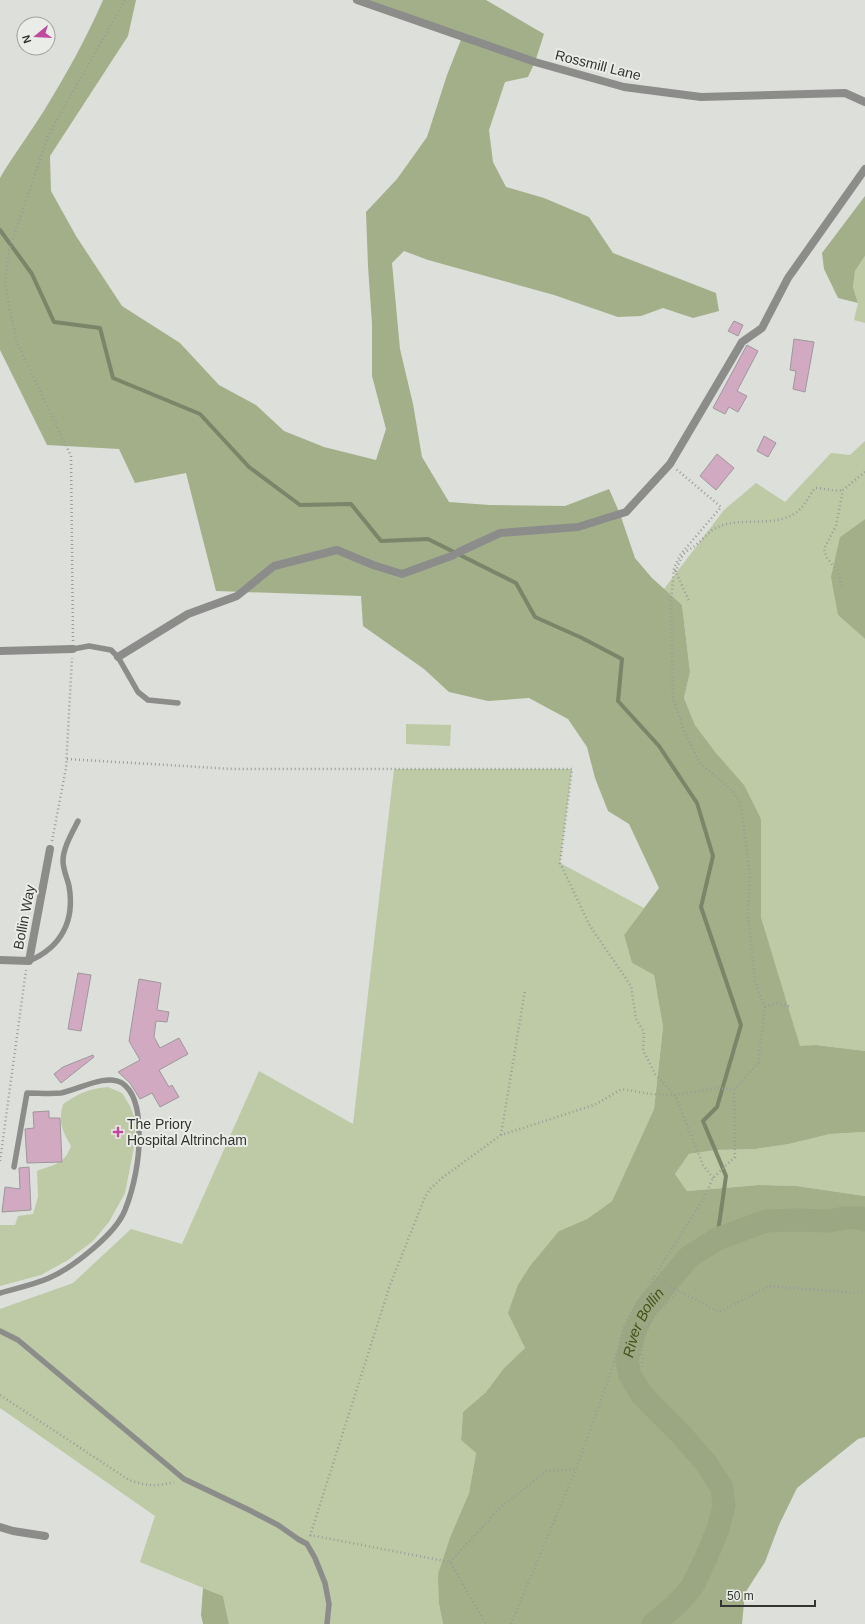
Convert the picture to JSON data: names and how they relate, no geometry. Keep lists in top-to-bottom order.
{
  "streets": {
    "street": ["Rossmill Lane", "Bollin Way"]
  },
  "water": ["River Bollin"],
  "places": {
    "health": ["The Priory Hospital Altrincham"]
  },
  "scale_bar": "50 m",
  "north": "left"
}
